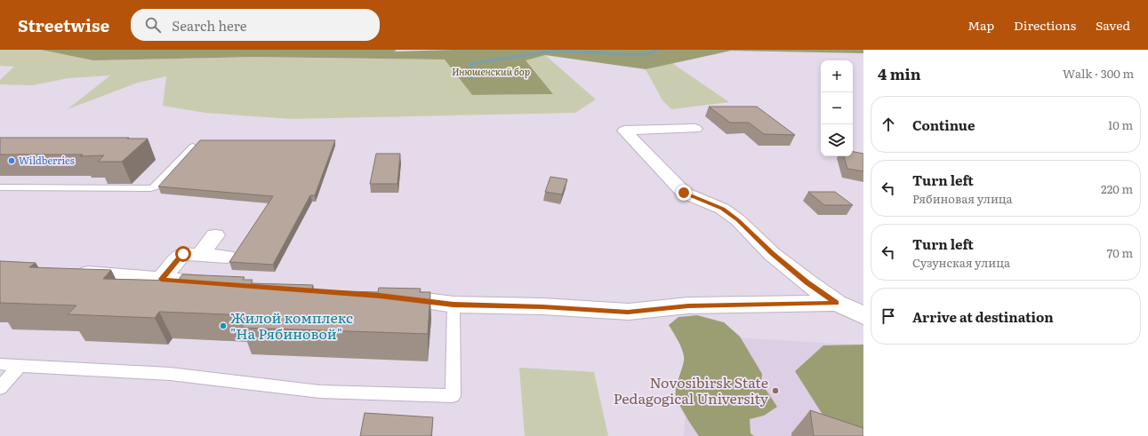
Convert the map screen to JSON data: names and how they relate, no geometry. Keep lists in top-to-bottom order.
{
  "parks": ["Инюшенский бор"],
  "places": ["Wildberries", "Жилой комплекс \"На Рябиновой\"", "Novosibirsk State Pedagogical University"],
  "page": {
    "header": "Streetwise",
    "search": "Search here",
    "nav": ["Map", "Directions", "Saved"],
    "heading": ["4 min", "Walk · 300 m"],
    "map_buttons": ["+", "−"],
    "list": [
      ["Continue", "10 m"],
      ["Turn left", "Рябиновая улица", "220 m"],
      ["Turn left", "Сузунская улица", "70 m"],
      "Arrive at destination"
    ]
  }
}
